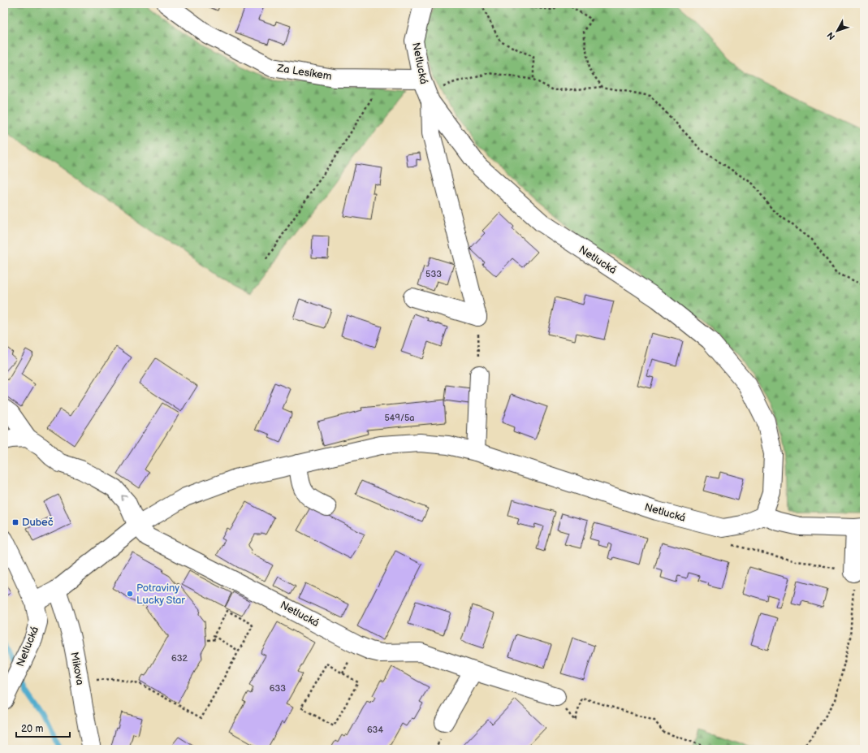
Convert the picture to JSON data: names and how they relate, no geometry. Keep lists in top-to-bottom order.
{
  "streets": {
    "street": ["Netlucká", "Za Lesíkem", "Mikova"]
  },
  "crossings": [
    ["Netlucká", "Za Lesíkem"],
    ["Netlucká", "Mikova"]
  ],
  "places": {
    "transit": ["Dubeč"],
    "other": ["Potraviny Lucky Star"]
  },
  "house_numbers": [
    "533",
    "549/5a",
    "632",
    "633",
    "634"
  ],
  "scale_bar": "20 m",
  "north": "bottom left"
}
